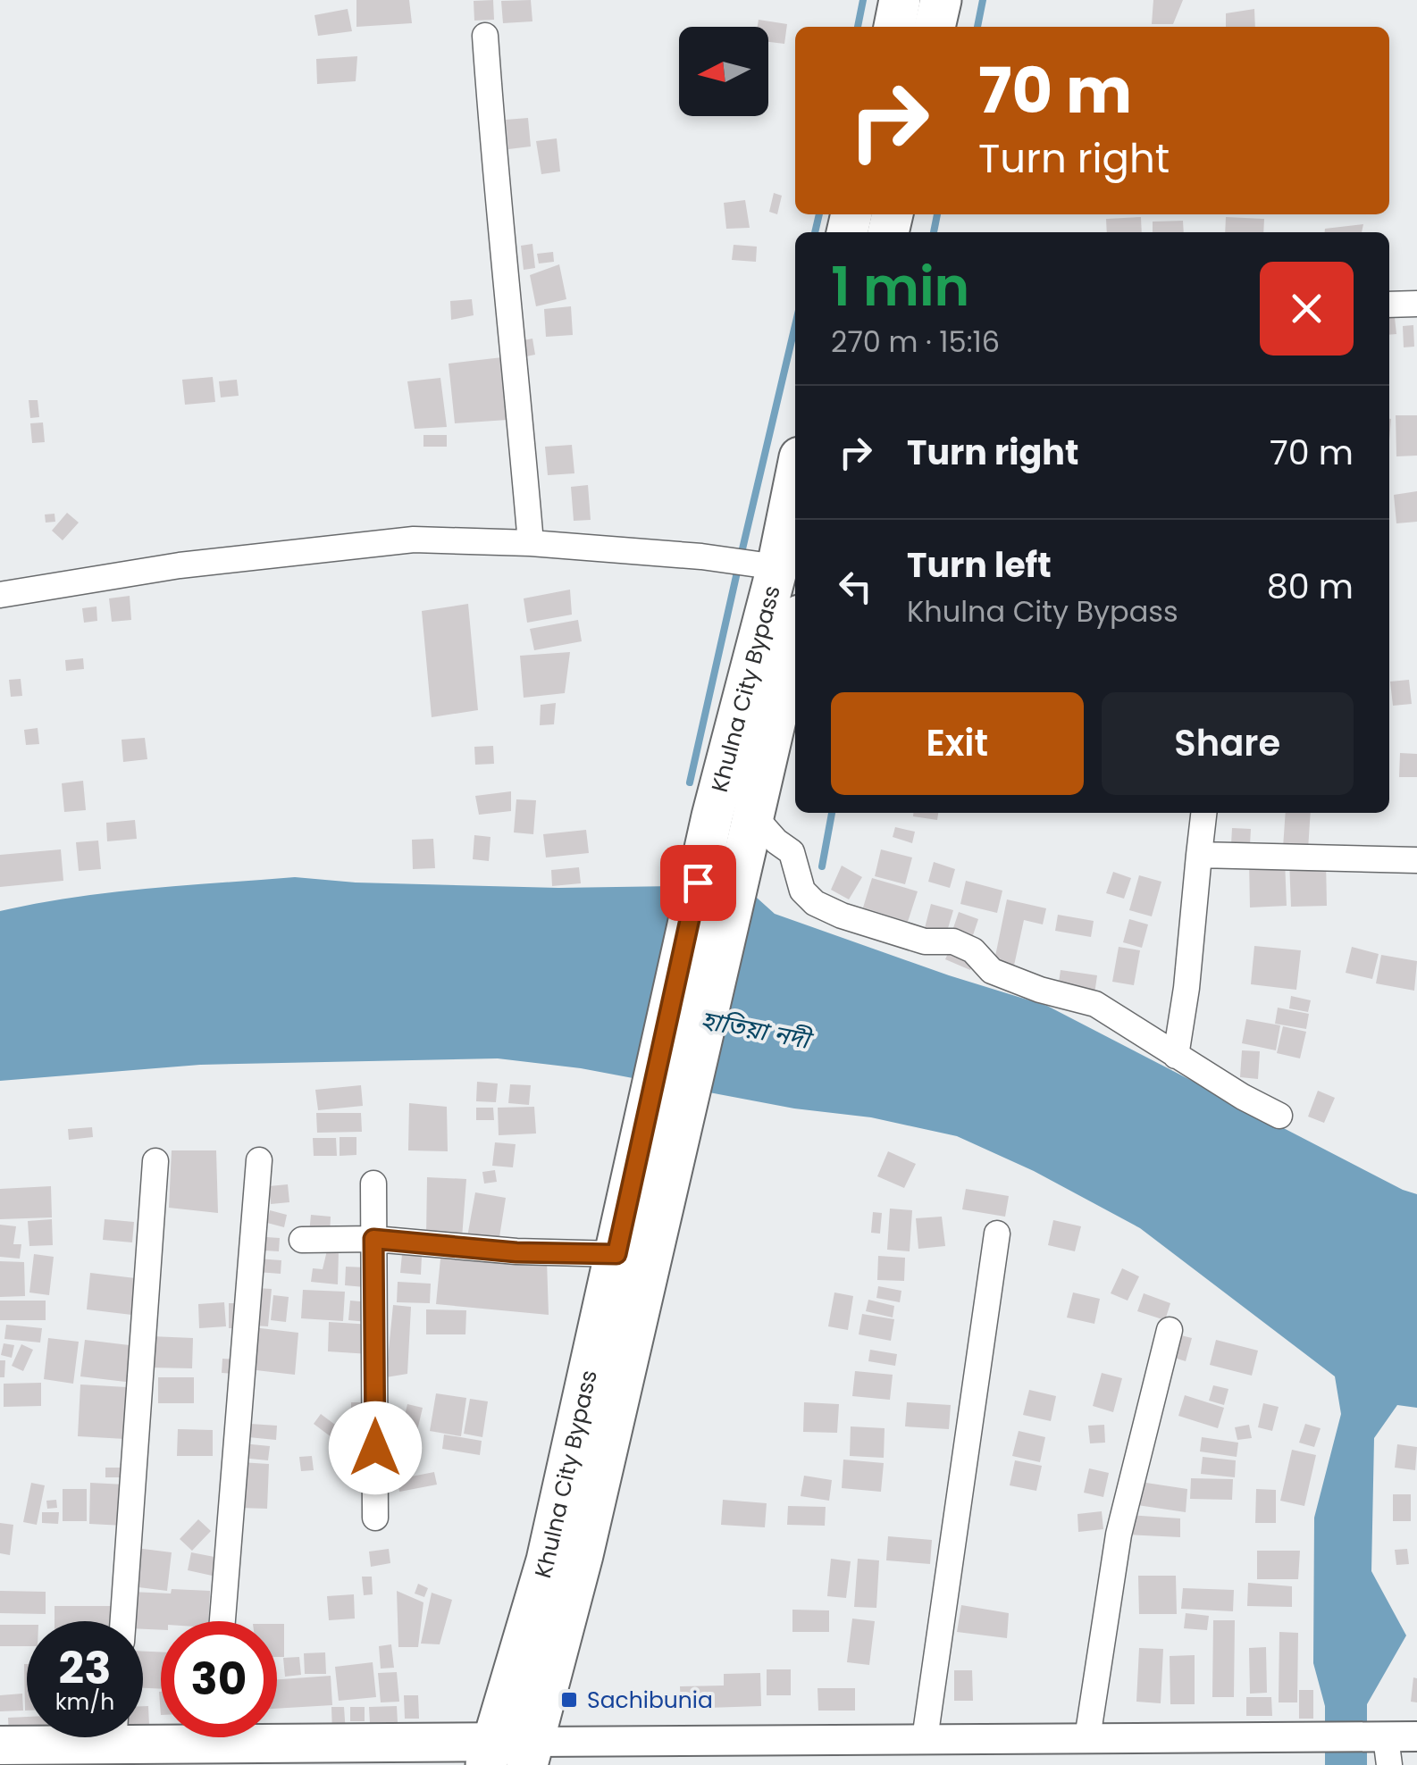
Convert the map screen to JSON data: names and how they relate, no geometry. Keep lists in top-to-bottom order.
{
  "streets": {
    "highway": ["Khulna City Bypass"]
  },
  "water": ["হাতিয়া নদী"],
  "places": {
    "transit": ["Sachibunia"]
  },
  "north": "left",
  "page": {
    "turn": ["70 m", "Turn right"],
    "heading": ["1 min", "270 m · 15:16"],
    "list": [
      {
        "name": "Turn right",
        "value": "70 m"
      },
      {
        "name": "Turn left",
        "note": "Khulna City Bypass",
        "value": "80 m"
      }
    ],
    "buttons": ["Exit", "Share"],
    "speed": "23 km/h",
    "limit": "30"
  }
}
